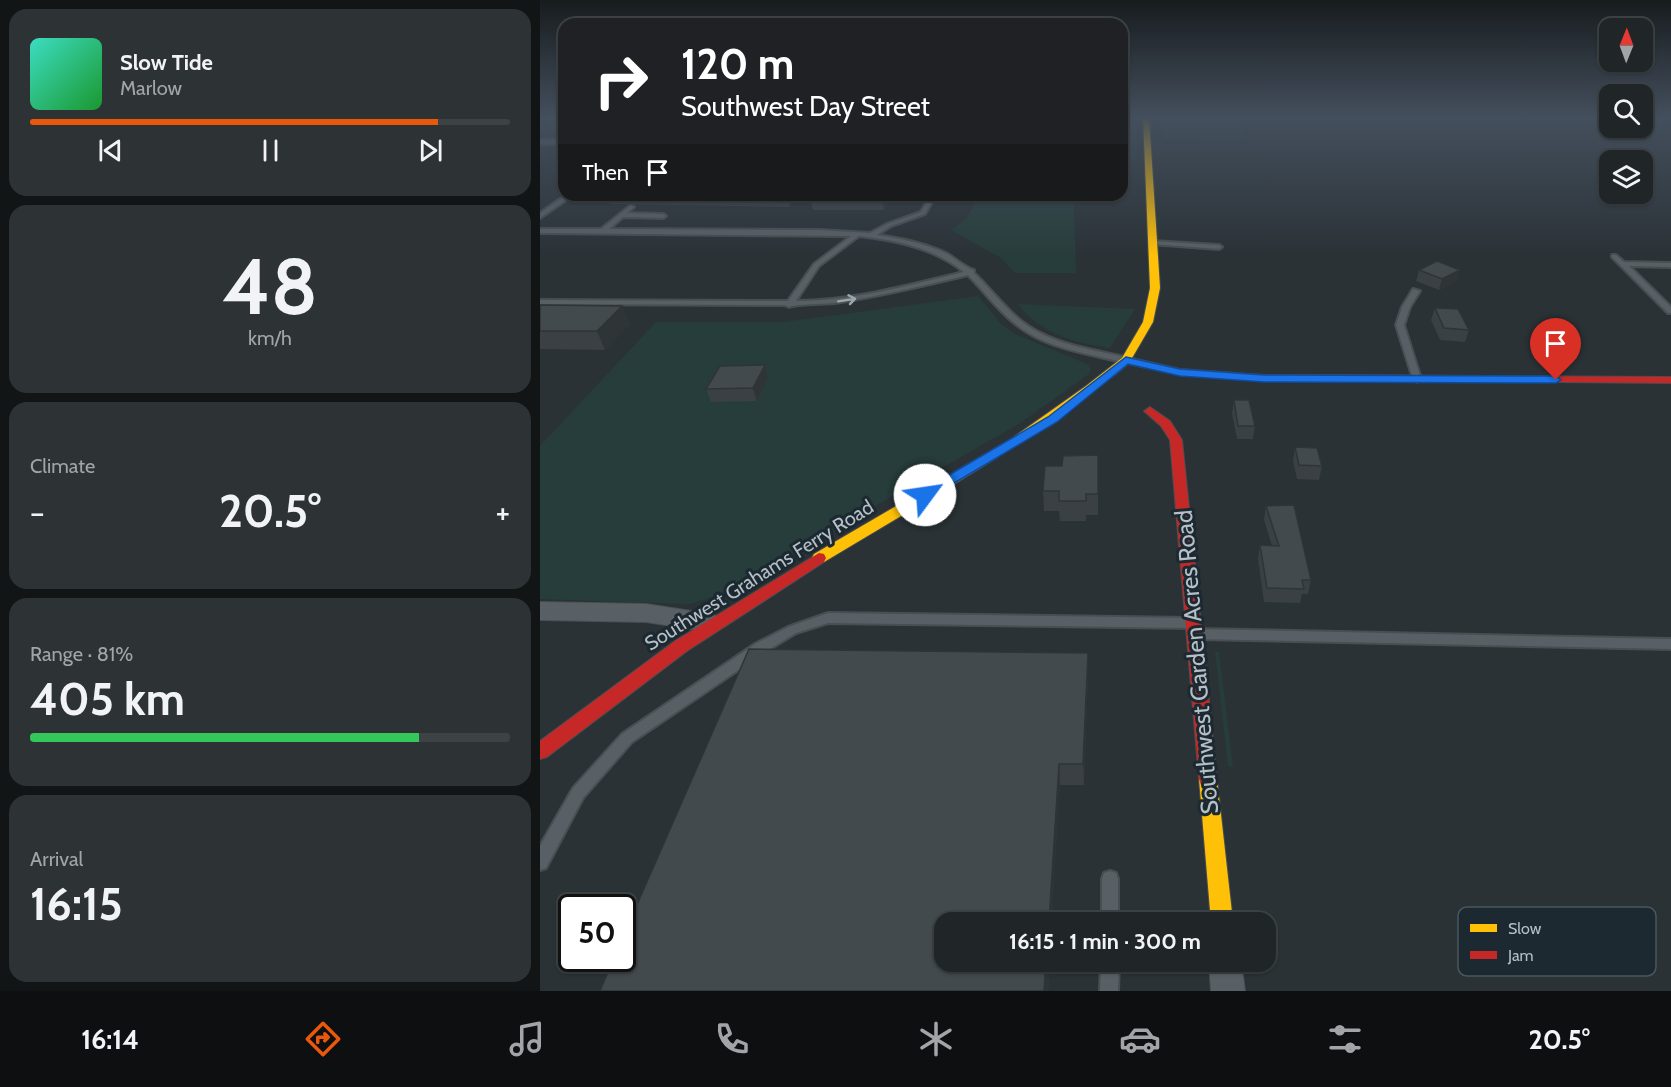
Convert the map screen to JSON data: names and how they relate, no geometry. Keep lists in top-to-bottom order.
{
  "streets": {
    "main road": ["Southwest Grahams Ferry Road", "Southwest Garden Acres Road"]
  },
  "legend": ["Slow", "Jam"],
  "north": "top",
  "page": {
    "turn": ["120 m", "Southwest Day Street"],
    "song": ["Slow Tide", "Marlow"],
    "then": "Then",
    "tile": [
      ["48", "km/h"],
      "Climate",
      ["Range · 81%", "405 km"],
      ["Arrival", "16:15"]
    ],
    "heat": ["−", "20.5°", "+"],
    "limit": "50",
    "trip": "16:15 · 1 min · 300 m",
    "tabs": ["16:14", "20.5°"]
  }
}
